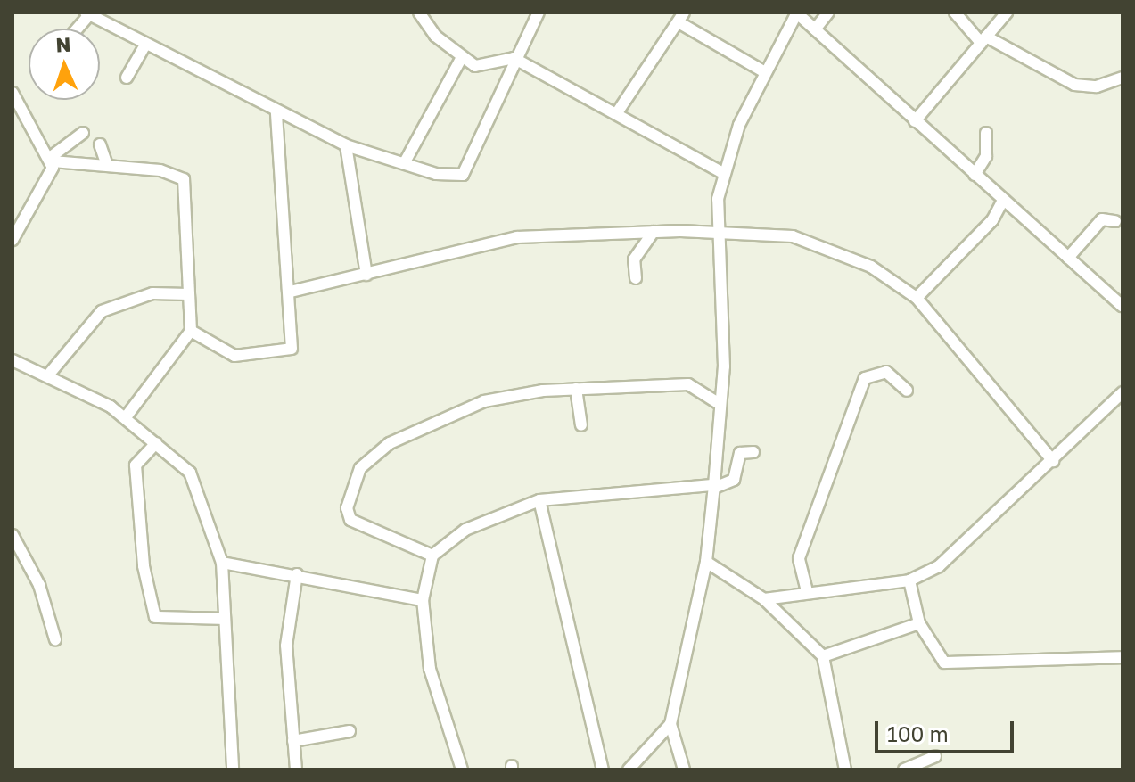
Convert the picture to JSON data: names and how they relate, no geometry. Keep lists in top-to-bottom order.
{
  "scale_bar": "100 m",
  "north": "top"
}
